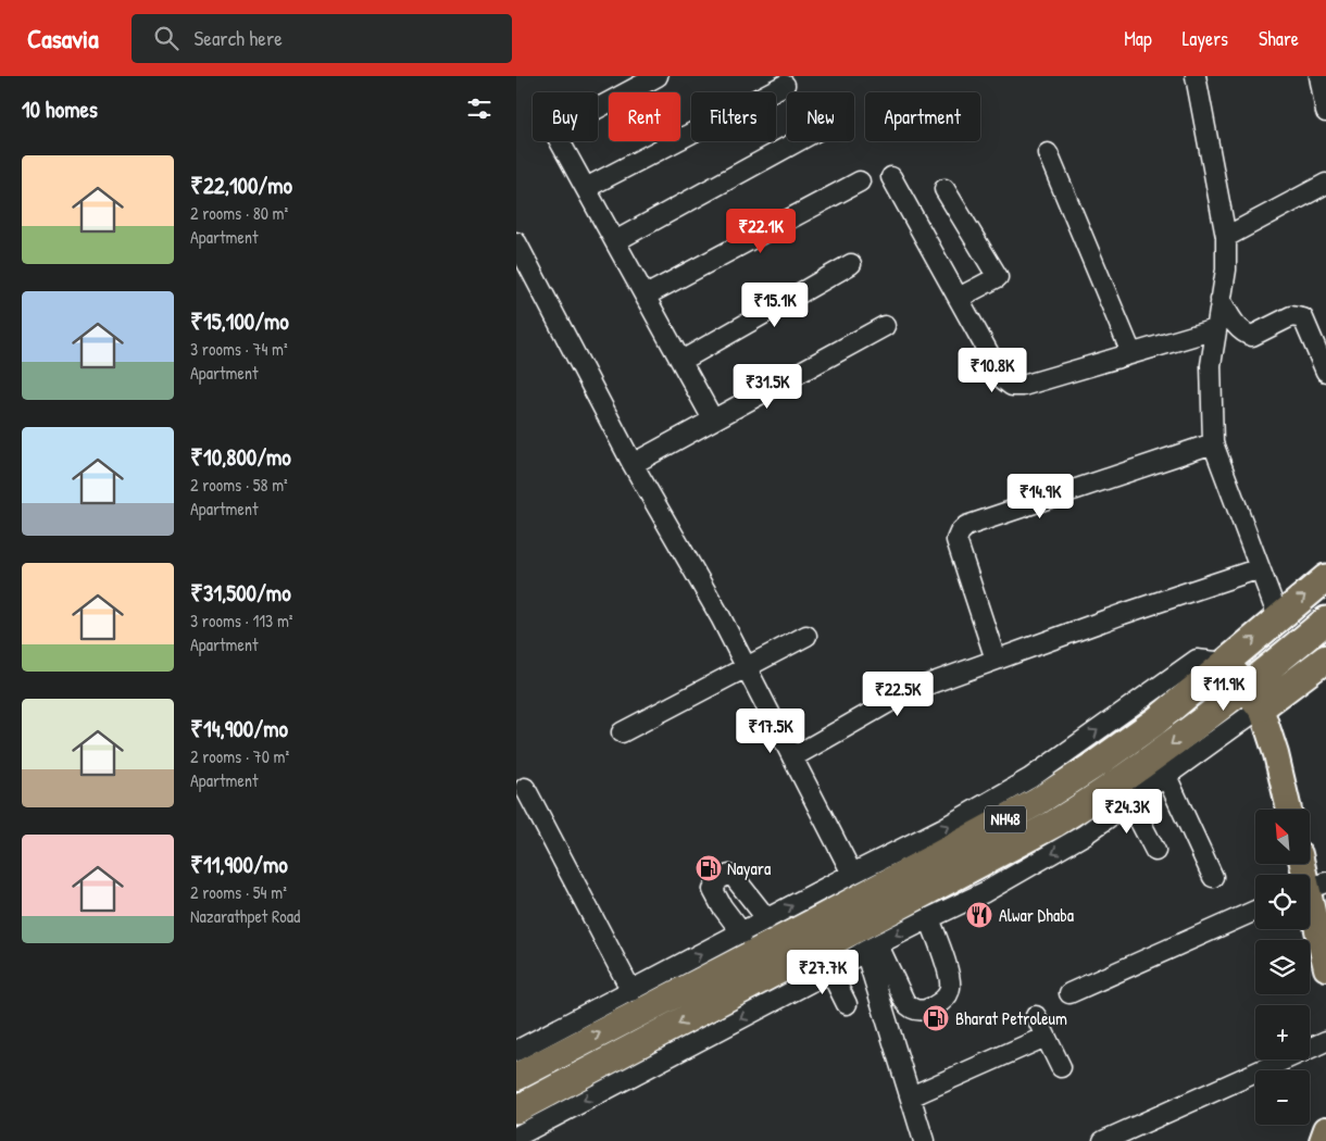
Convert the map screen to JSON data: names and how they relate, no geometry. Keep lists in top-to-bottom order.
{
  "streets": {
    "highway": ["NH48"]
  },
  "places": {
    "fuel station": ["Nayara", "Bharat Petroleum"],
    "restaurant": ["Alwar Dhaba"]
  },
  "north": "top left",
  "page": {
    "header": "Casavia",
    "search": "Search here",
    "nav": ["Map", "Layers", "Share"],
    "heading": "10 homes",
    "chip": [
      "Buy",
      "Rent",
      "Filters",
      "New",
      "Apartment"
    ],
    "list": [
      {
        "name": "₹22,100/mo",
        "note": "2 rooms · 80 m² · Apartment"
      },
      {
        "name": "₹15,100/mo",
        "note": "3 rooms · 74 m² · Apartment"
      },
      {
        "name": "₹10,800/mo",
        "note": "2 rooms · 58 m² · Apartment"
      },
      {
        "name": "₹31,500/mo",
        "note": "3 rooms · 113 m² · Apartment"
      },
      {
        "name": "₹14,900/mo",
        "note": "2 rooms · 70 m² · Apartment"
      },
      {
        "name": "₹11,900/mo",
        "note": "2 rooms · 54 m² · Nazarathpet Road"
      }
    ],
    "price": [
      "₹22.1K",
      "₹15.1K",
      "₹10.8K",
      "₹31.5K",
      "₹14.9K",
      "₹11.9K",
      "₹22.5K",
      "₹17.5K",
      "₹24.3K",
      "₹27.7K"
    ],
    "map_buttons": ["+", "−"]
  }
}
